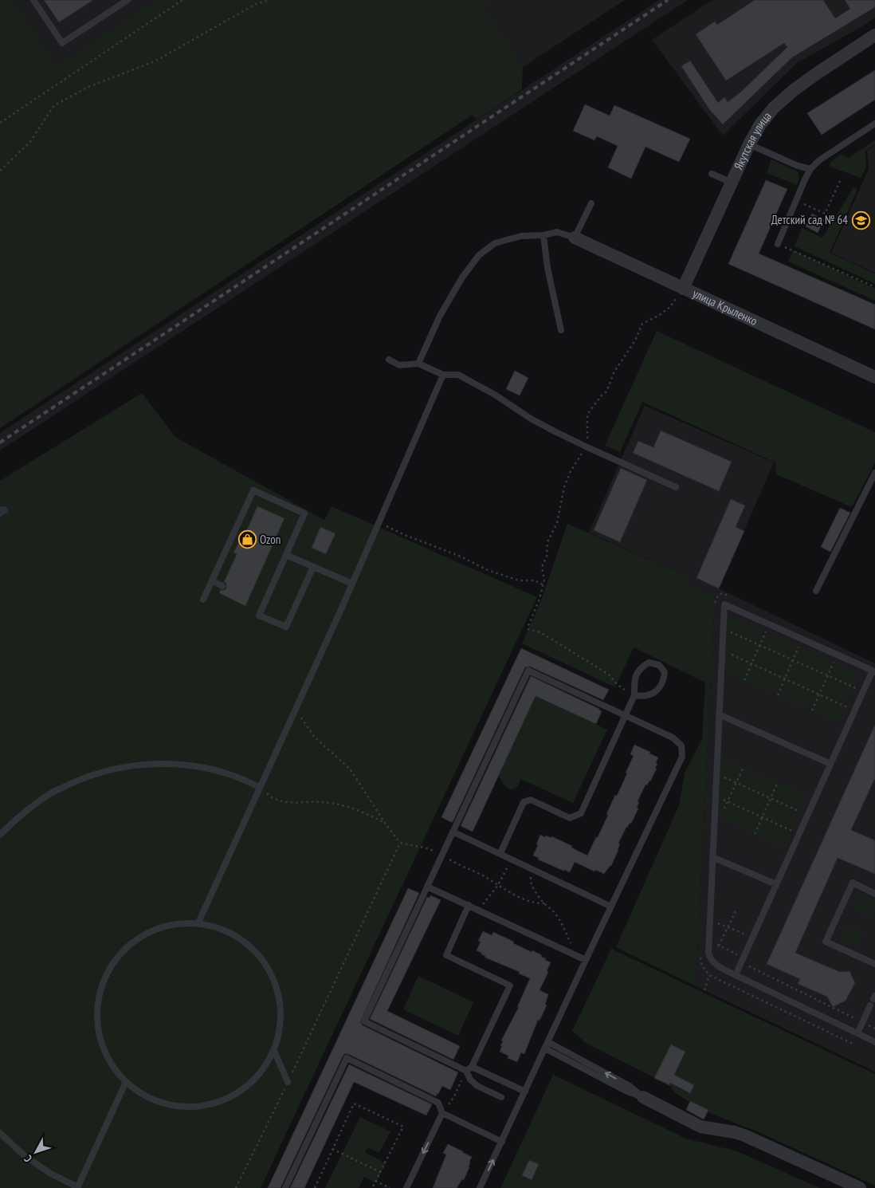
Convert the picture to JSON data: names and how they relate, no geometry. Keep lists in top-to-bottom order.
{
  "streets": {
    "street": ["Якутская улица", "улица Крыленко"]
  },
  "crossings": [
    ["Якутская улица", "улица Крыленко"]
  ],
  "places": {
    "school or university": ["Детский сад № 64"],
    "shop": ["Ozon"]
  },
  "north": "bottom left"
}
